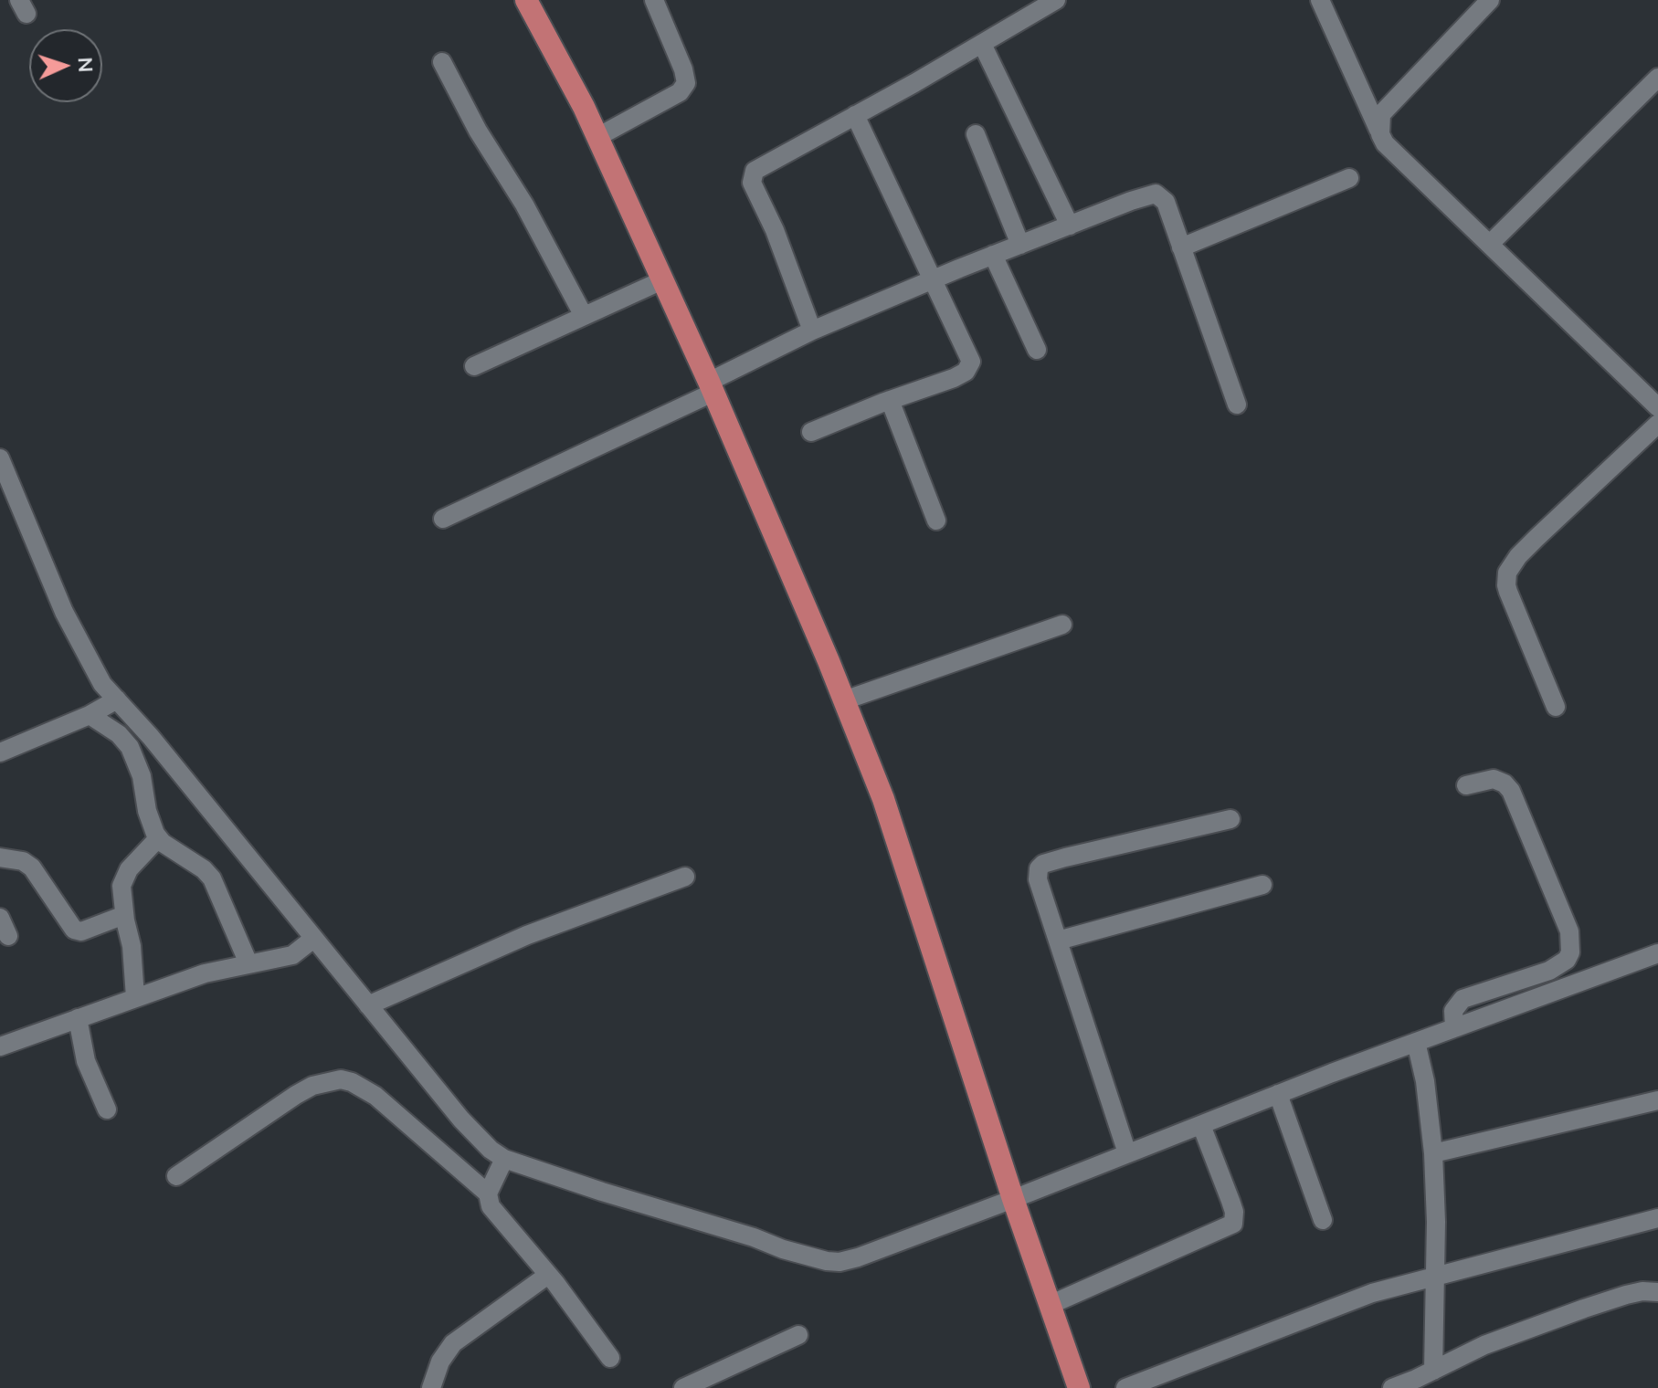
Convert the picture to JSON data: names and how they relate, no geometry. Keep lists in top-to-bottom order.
{
  "north": "right"
}
